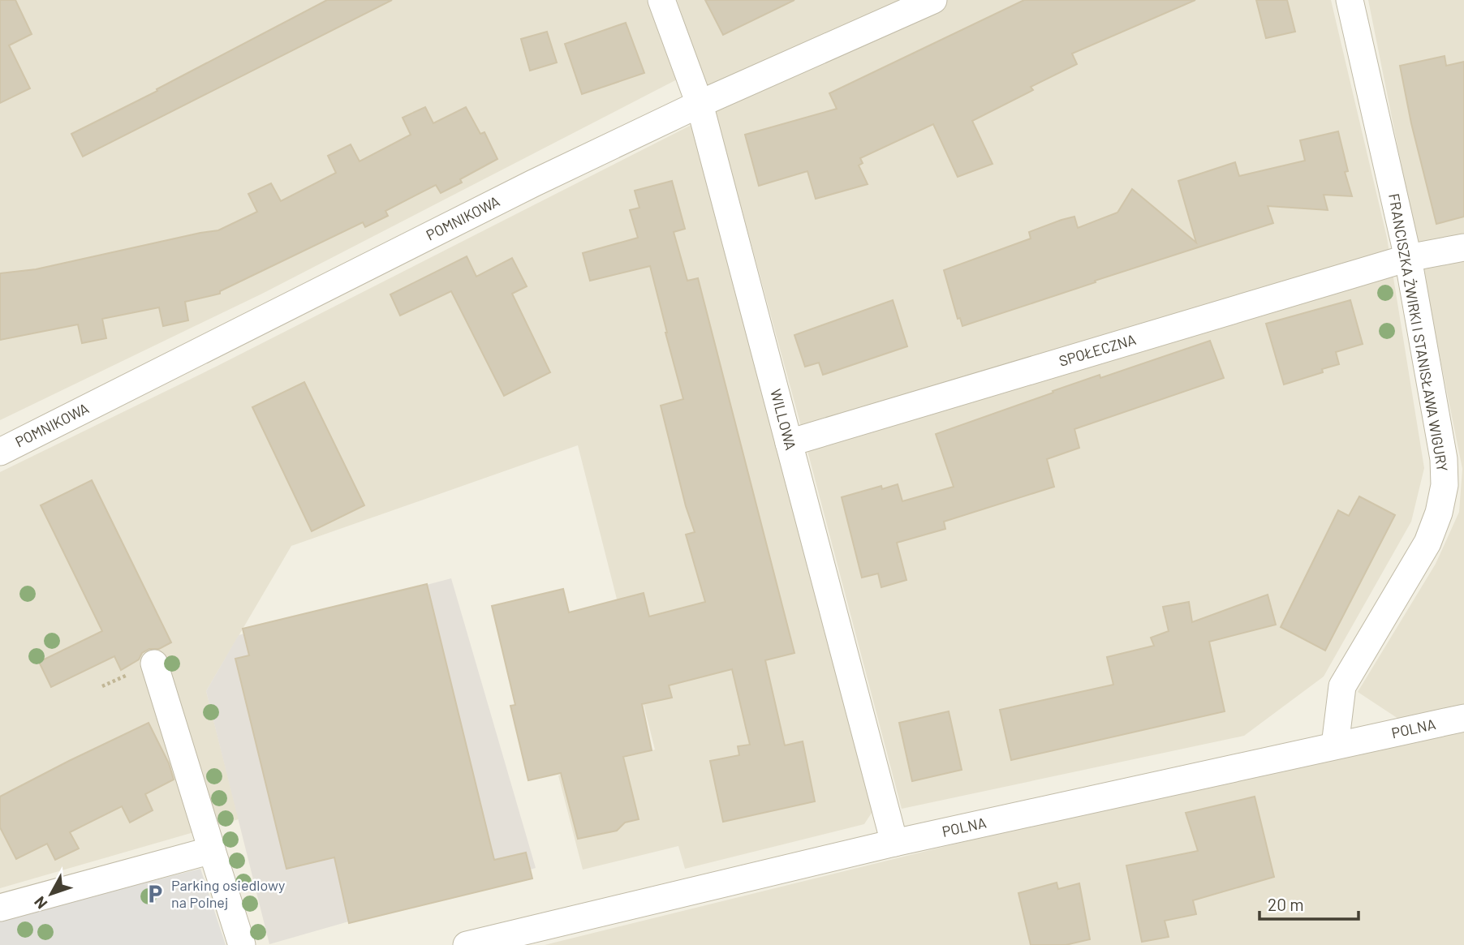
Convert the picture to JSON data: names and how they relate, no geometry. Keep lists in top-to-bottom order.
{
  "streets": {
    "street": [
      "POMNIKOWA",
      "FRANCISZKA ŻWIRKI I STANISŁAWA WIGURY",
      "SPOŁECZNA",
      "WILLOWA",
      "POLNA"
    ]
  },
  "crossings": [
    ["POMNIKOWA", "WILLOWA"],
    ["FRANCISZKA ŻWIRKI I STANISŁAWA WIGURY", "SPOŁECZNA"],
    ["FRANCISZKA ŻWIRKI I STANISŁAWA WIGURY", "POLNA"],
    ["SPOŁECZNA", "WILLOWA"],
    ["WILLOWA", "POLNA"]
  ],
  "places": {
    "parking": ["Parking osiedlowy na Polnej"]
  },
  "scale_bar": "20 m",
  "north": "bottom left"
}
